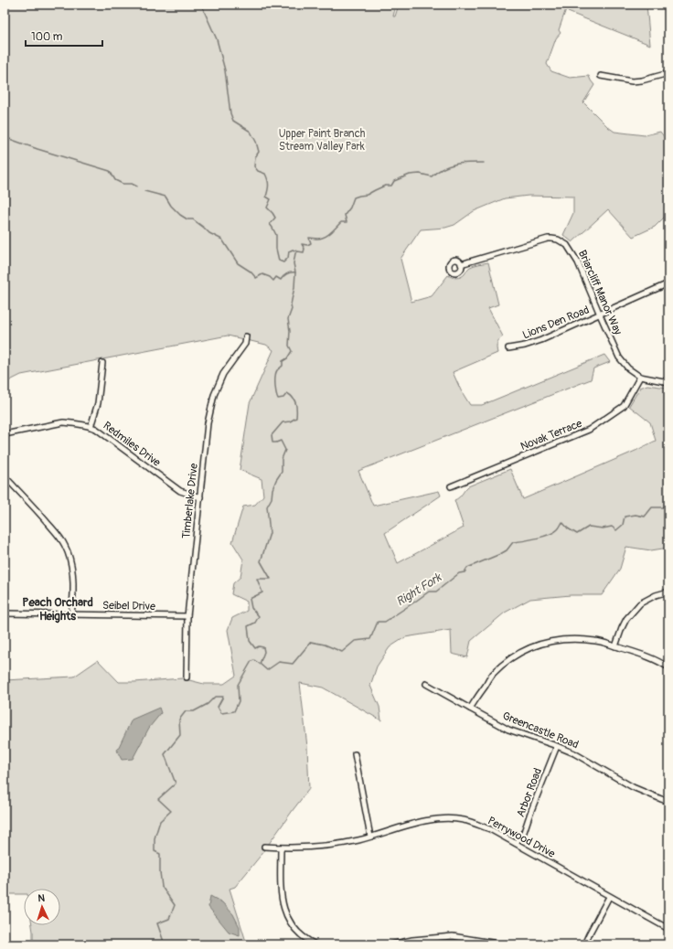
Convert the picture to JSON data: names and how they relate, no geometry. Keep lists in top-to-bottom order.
{
  "streets": {
    "street": [
      "Briarcliff Manor Way",
      "Lions Den Road",
      "Novak Terrace",
      "Redmiles Drive",
      "Timberlake Drive",
      "Seibel Drive",
      "Greencastle Road",
      "Arbor Road",
      "Perrywood Drive"
    ]
  },
  "crossings": [
    ["Briarcliff Manor Way", "Lions Den Road"],
    ["Briarcliff Manor Way", "Novak Terrace"],
    ["Redmiles Drive", "Timberlake Drive"],
    ["Timberlake Drive", "Seibel Drive"],
    ["Greencastle Road", "Arbor Road"],
    ["Arbor Road", "Perrywood Drive"]
  ],
  "districts": ["Peach Orchard Heights"],
  "water": ["Right Fork"],
  "parks": ["Upper Paint Branch Stream Valley Park"],
  "scale_bar": "100 m",
  "north": "top"
}
